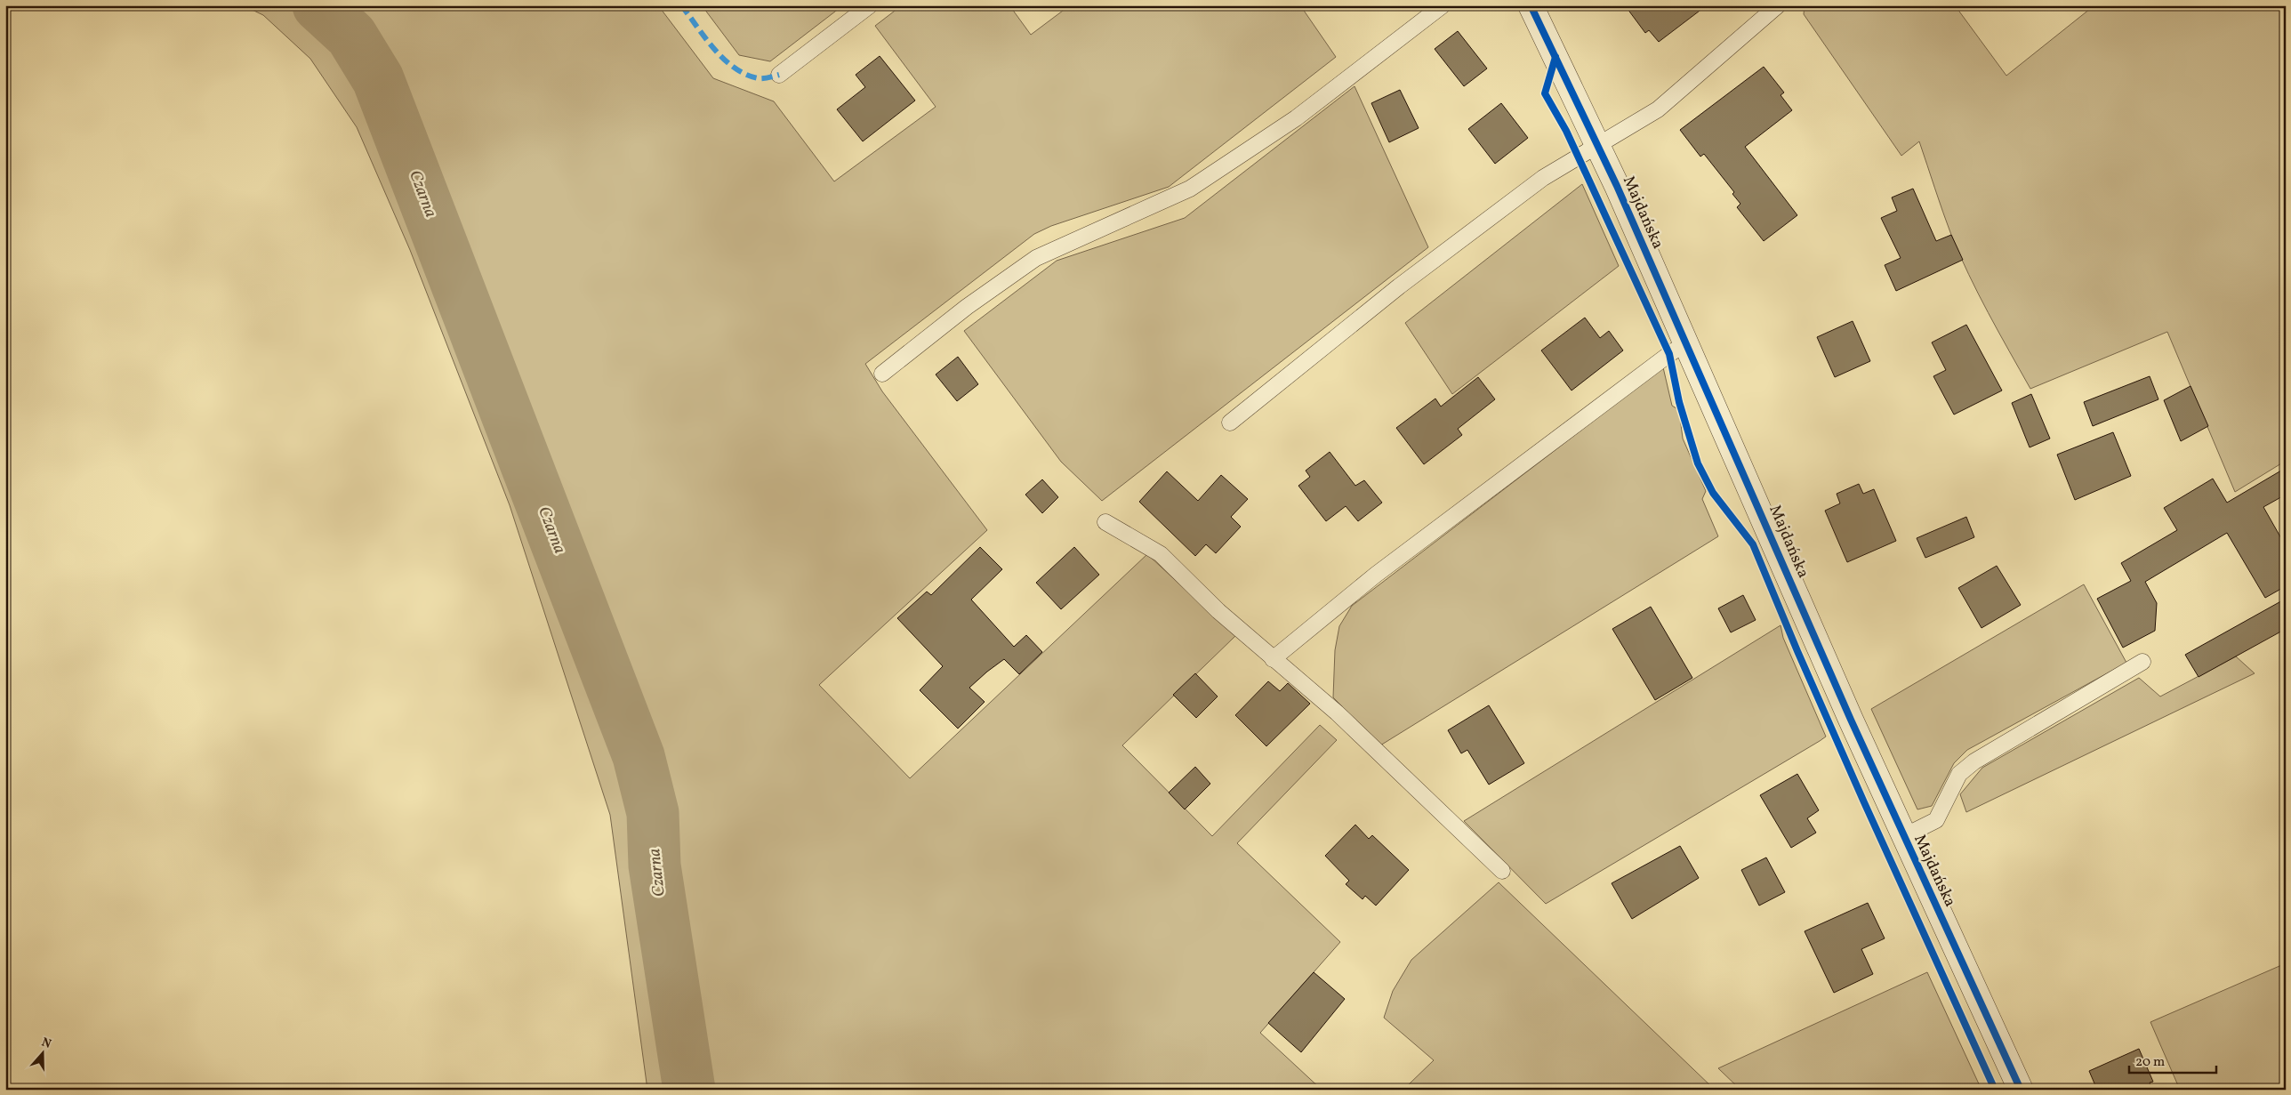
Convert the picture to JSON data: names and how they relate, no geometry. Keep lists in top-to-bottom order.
{
  "streets": {
    "street": ["Majdańska"]
  },
  "water": ["Czarna"],
  "scale_bar": "20 m",
  "north": "top"
}
